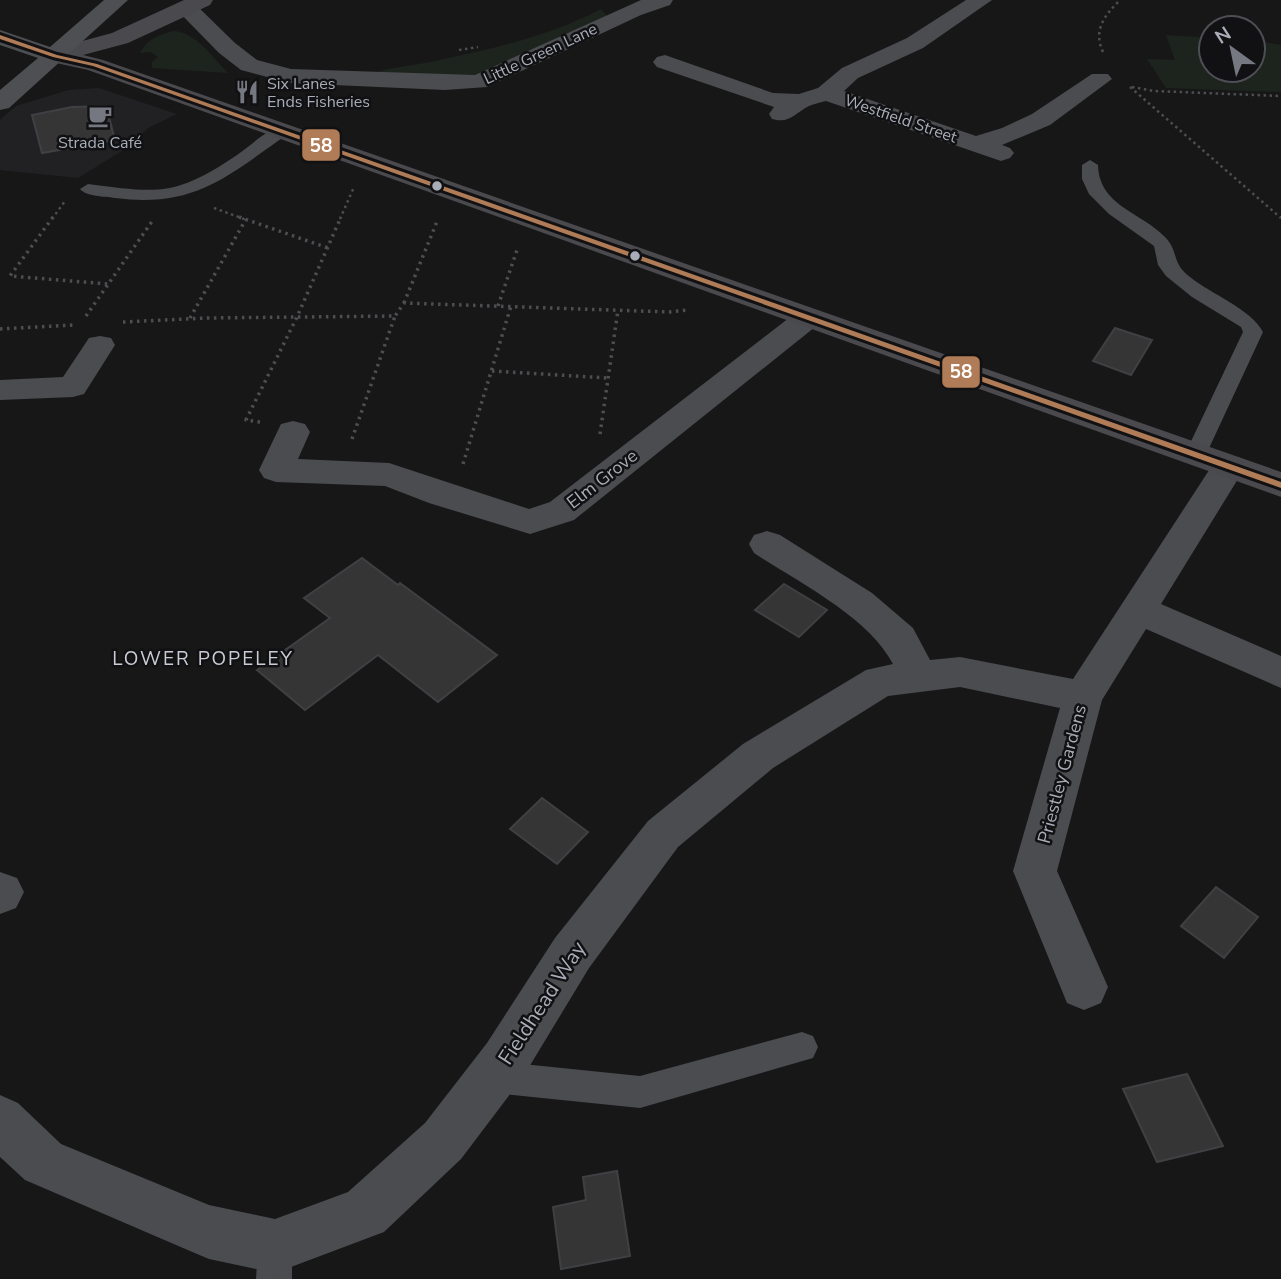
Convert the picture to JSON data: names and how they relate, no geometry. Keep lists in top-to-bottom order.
{
  "streets": {
    "street": [
      "Little Green Lane",
      "Westfield Street",
      "Elm Grove",
      "Priestley Gardens",
      "Fieldhead Way"
    ]
  },
  "crossings": [
    ["Priestley Gardens", "Fieldhead Way"]
  ],
  "districts": ["LOWER POPELEY"],
  "places": {
    "restaurant": ["Six Lanes Ends Fisheries"],
    "cafe": ["Strada Café"]
  },
  "lines": ["transit line 58"],
  "north": "top left"
}
